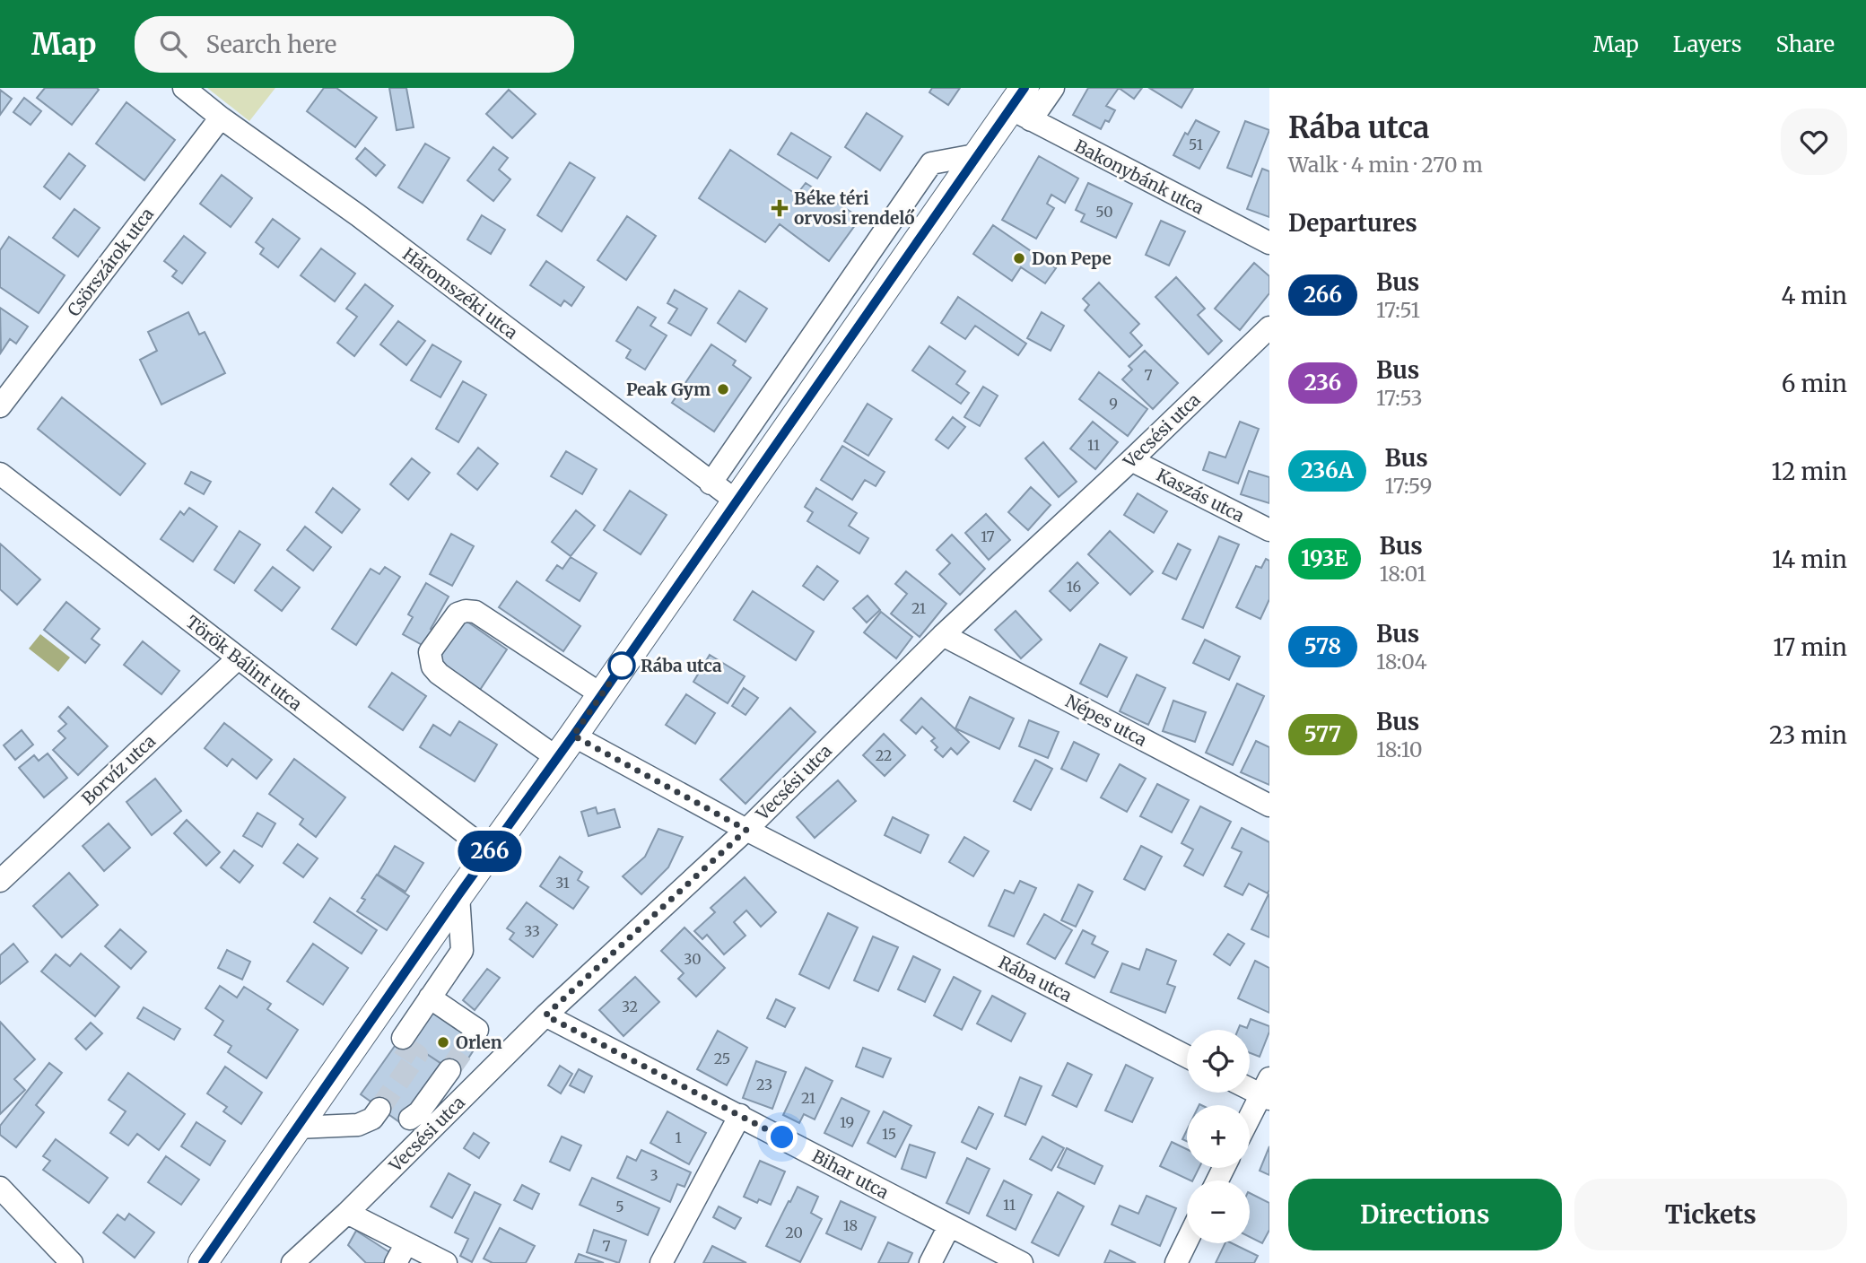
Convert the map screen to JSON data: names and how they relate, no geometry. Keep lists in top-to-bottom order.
{
  "streets": {
    "street": [
      "Bakonybánk utca",
      "Csörszárok utca",
      "Háromszéki utca",
      "Vecsési utca",
      "Kaszás utca",
      "Török Bálint utca",
      "Népes utca",
      "Borvíz utca",
      "Rába utca",
      "Bihar utca"
    ]
  },
  "crossings": [
    ["Csörszárok utca", "Háromszéki utca"],
    ["Vecsési utca", "Kaszás utca"],
    ["Vecsési utca", "Népes utca"],
    ["Vecsési utca", "Rába utca"],
    ["Vecsési utca", "Bihar utca"],
    ["Török Bálint utca", "Borvíz utca"]
  ],
  "places": {
    "health": ["Béke téri orvosi rendelő"],
    "other": [
      "Don Pepe",
      "Peak Gym",
      "Rába utca",
      "Orlen"
    ]
  },
  "lines": ["bus line 266"],
  "house_numbers": [
    "51",
    "50",
    "7",
    "9",
    "11",
    "17",
    "16",
    "21",
    "22",
    "31",
    "33",
    "30",
    "32",
    "25",
    "23",
    "21",
    "19",
    "15",
    "1",
    "3",
    "11",
    "5",
    "18",
    "20",
    "7"
  ],
  "page": {
    "header": "Map",
    "search": "Search here",
    "nav": ["Map", "Layers", "Share"],
    "on_map": "266",
    "heading": [
      ["Rába utca", "Walk · 4 min · 270 m"],
      "Departures"
    ],
    "list": [
      {
        "mark": "266",
        "name": "Bus",
        "note": "17:51",
        "value": "4 min"
      },
      {
        "mark": "236",
        "name": "Bus",
        "note": "17:53",
        "value": "6 min"
      },
      {
        "mark": "236A",
        "name": "Bus",
        "note": "17:59",
        "value": "12 min"
      },
      {
        "mark": "193E",
        "name": "Bus",
        "note": "18:01",
        "value": "14 min"
      },
      {
        "mark": "578",
        "name": "Bus",
        "note": "18:04",
        "value": "17 min"
      },
      {
        "mark": "577",
        "name": "Bus",
        "note": "18:10",
        "value": "23 min"
      }
    ],
    "map_buttons": ["+", "−"],
    "buttons": ["Directions", "Tickets"]
  }
}
